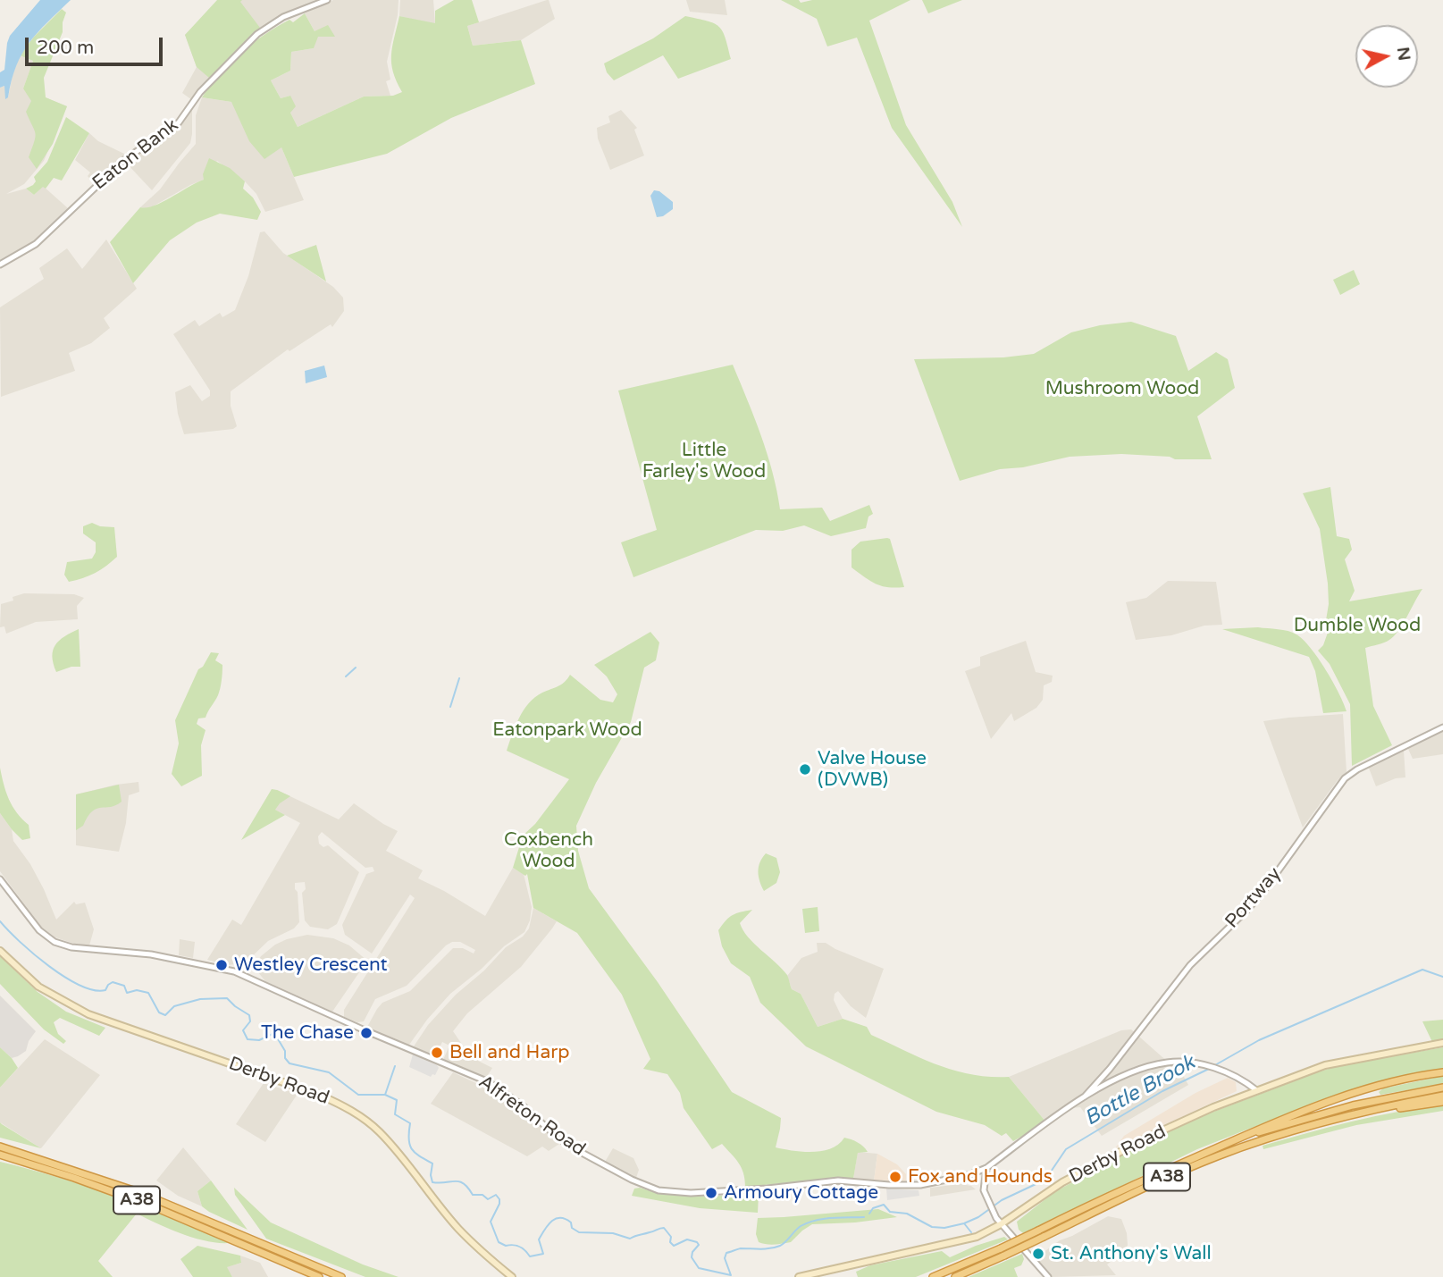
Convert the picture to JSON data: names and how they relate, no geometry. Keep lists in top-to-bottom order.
{
  "streets": {
    "highway": ["A38"],
    "main road": ["Derby Road"],
    "street": ["Eaton Bank", "Portway", "Alfreton Road"]
  },
  "crossings": [
    ["Portway", "Alfreton Road"],
    ["Derby Road", "Alfreton Road"]
  ],
  "water": ["Bottle Brook"],
  "parks": [
    "Mushroom Wood",
    "Little Farley's Wood",
    "Dumble Wood",
    "Eatonpark Wood",
    "Coxbench Wood"
  ],
  "places": [
    "Valve House (DVWB)",
    "Westley Crescent",
    "The Chase",
    "Bell and Harp",
    "Fox and Hounds",
    "Armoury Cottage",
    "St. Anthony's Wall"
  ],
  "scale_bar": "200 m",
  "north": "right"
}
